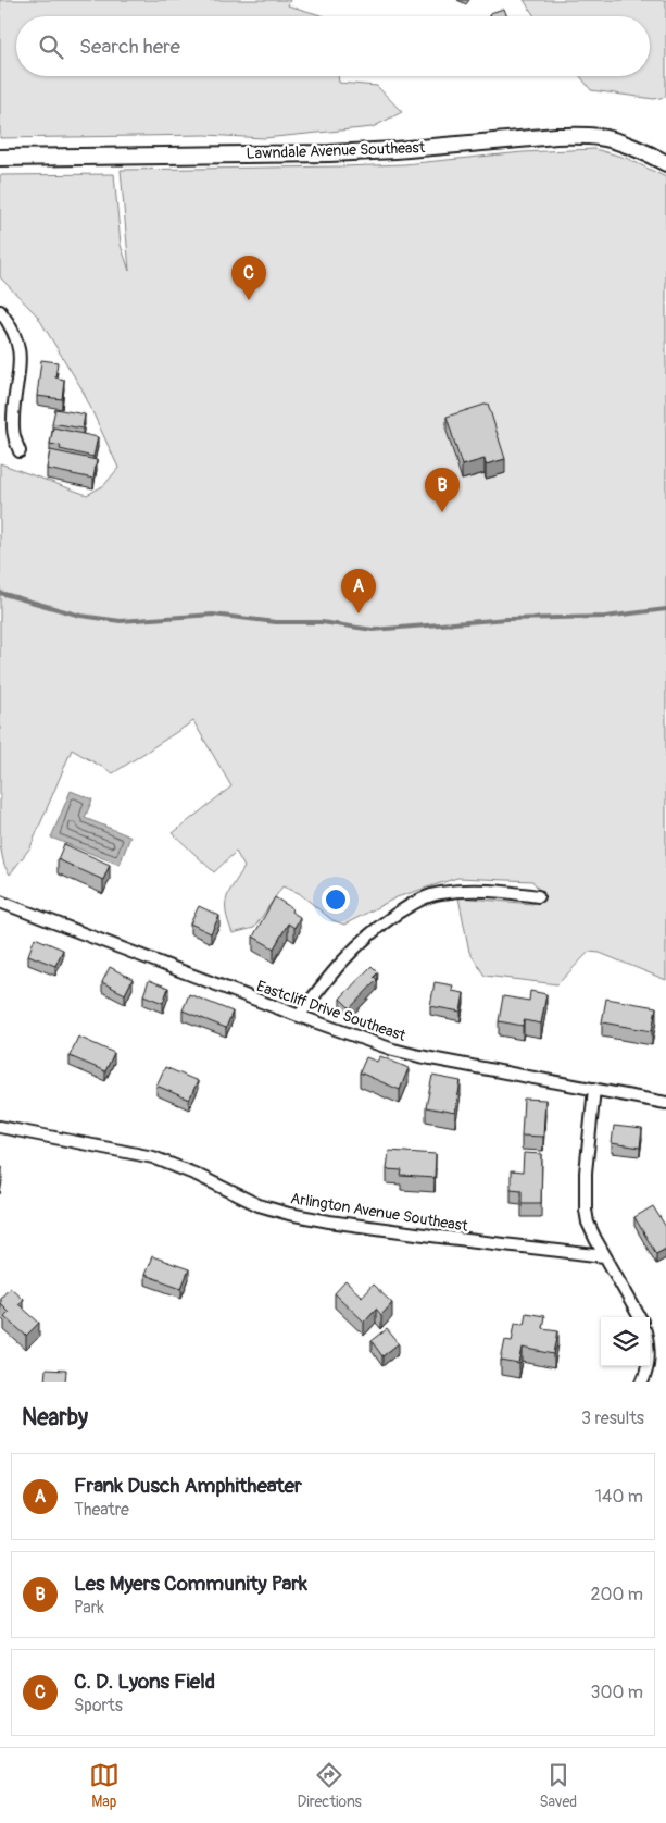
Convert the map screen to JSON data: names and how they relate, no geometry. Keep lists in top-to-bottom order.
{
  "streets": {
    "street": ["Lawndale Avenue Southeast", "Eastcliff Drive Southeast", "Arlington Avenue Southeast"]
  },
  "page": {
    "search": "Search here",
    "pins": ["C", "B", "A"],
    "heading": ["Nearby", "3 results"],
    "list": [
      {
        "mark": "A",
        "name": "Frank Dusch Amphitheater",
        "note": "Theatre",
        "value": "140 m"
      },
      {
        "mark": "B",
        "name": "Les Myers Community Park",
        "note": "Park",
        "value": "200 m"
      },
      {
        "mark": "C",
        "name": "C. D. Lyons Field",
        "note": "Sports",
        "value": "300 m"
      }
    ],
    "nav": ["Map", "Directions", "Saved"]
  }
}
